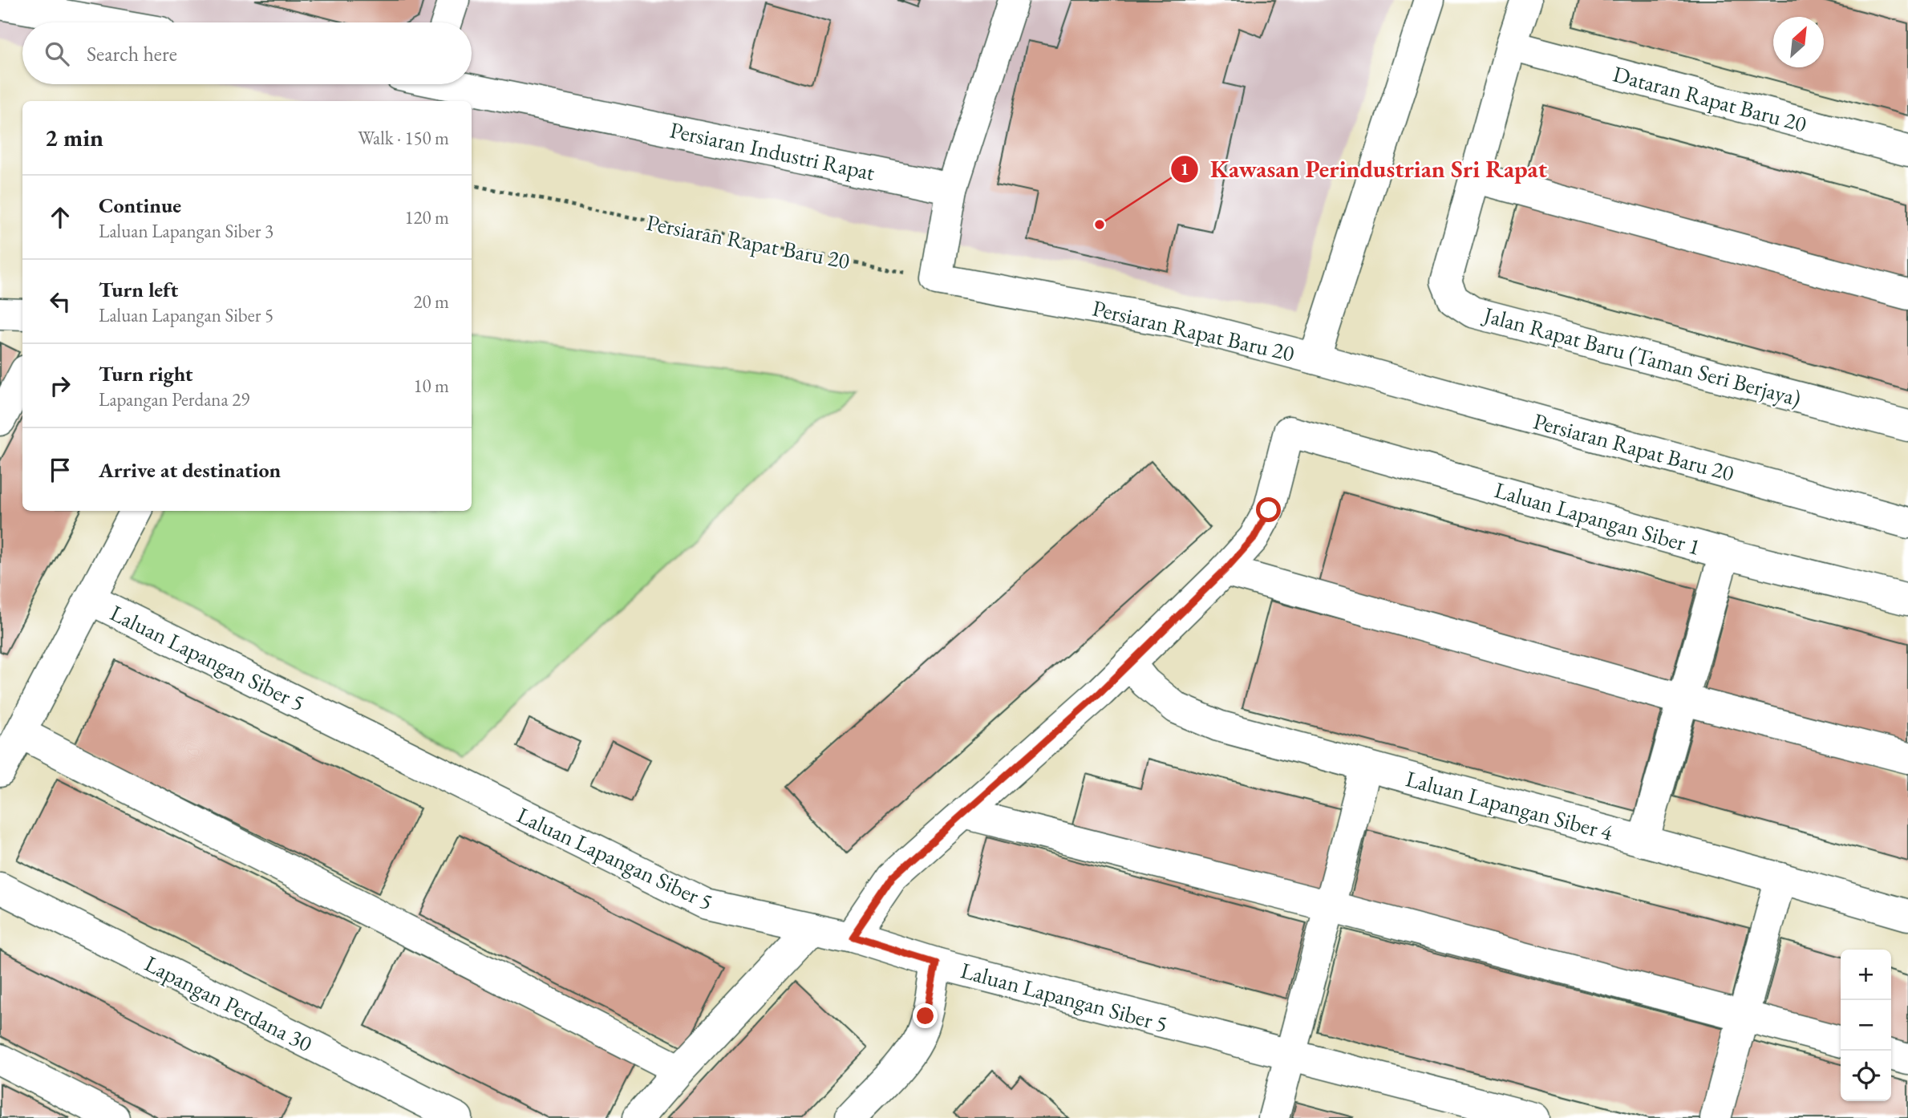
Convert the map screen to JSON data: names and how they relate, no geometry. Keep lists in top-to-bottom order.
{
  "streets": {
    "street": [
      "Dataran Rapat Baru 20",
      "Persiaran Industri Rapat",
      "Persiaran Rapat Baru 20",
      "Jalan Rapat Baru (Taman Seri Berjaya)",
      "Laluan Lapangan Siber 1",
      "Laluan Lapangan Siber 5",
      "Laluan Lapangan Siber 4",
      "Lapangan Perdana 30"
    ]
  },
  "crossings": [
    ["Dataran Rapat Baru 20", "Jalan Rapat Baru (Taman Seri Berjaya)"]
  ],
  "places": ["Kawasan Perindustrian Sri Rapat"],
  "north": "top right",
  "page": {
    "search": "Search here",
    "heading": ["2 min", "Walk · 150 m"],
    "list": [
      ["Continue", "Laluan Lapangan Siber 3", "120 m"],
      ["Turn left", "Laluan Lapangan Siber 5", "20 m"],
      ["Turn right", "Lapangan Perdana 29", "10 m"],
      "Arrive at destination"
    ],
    "map_buttons": ["+", "−"]
  }
}
